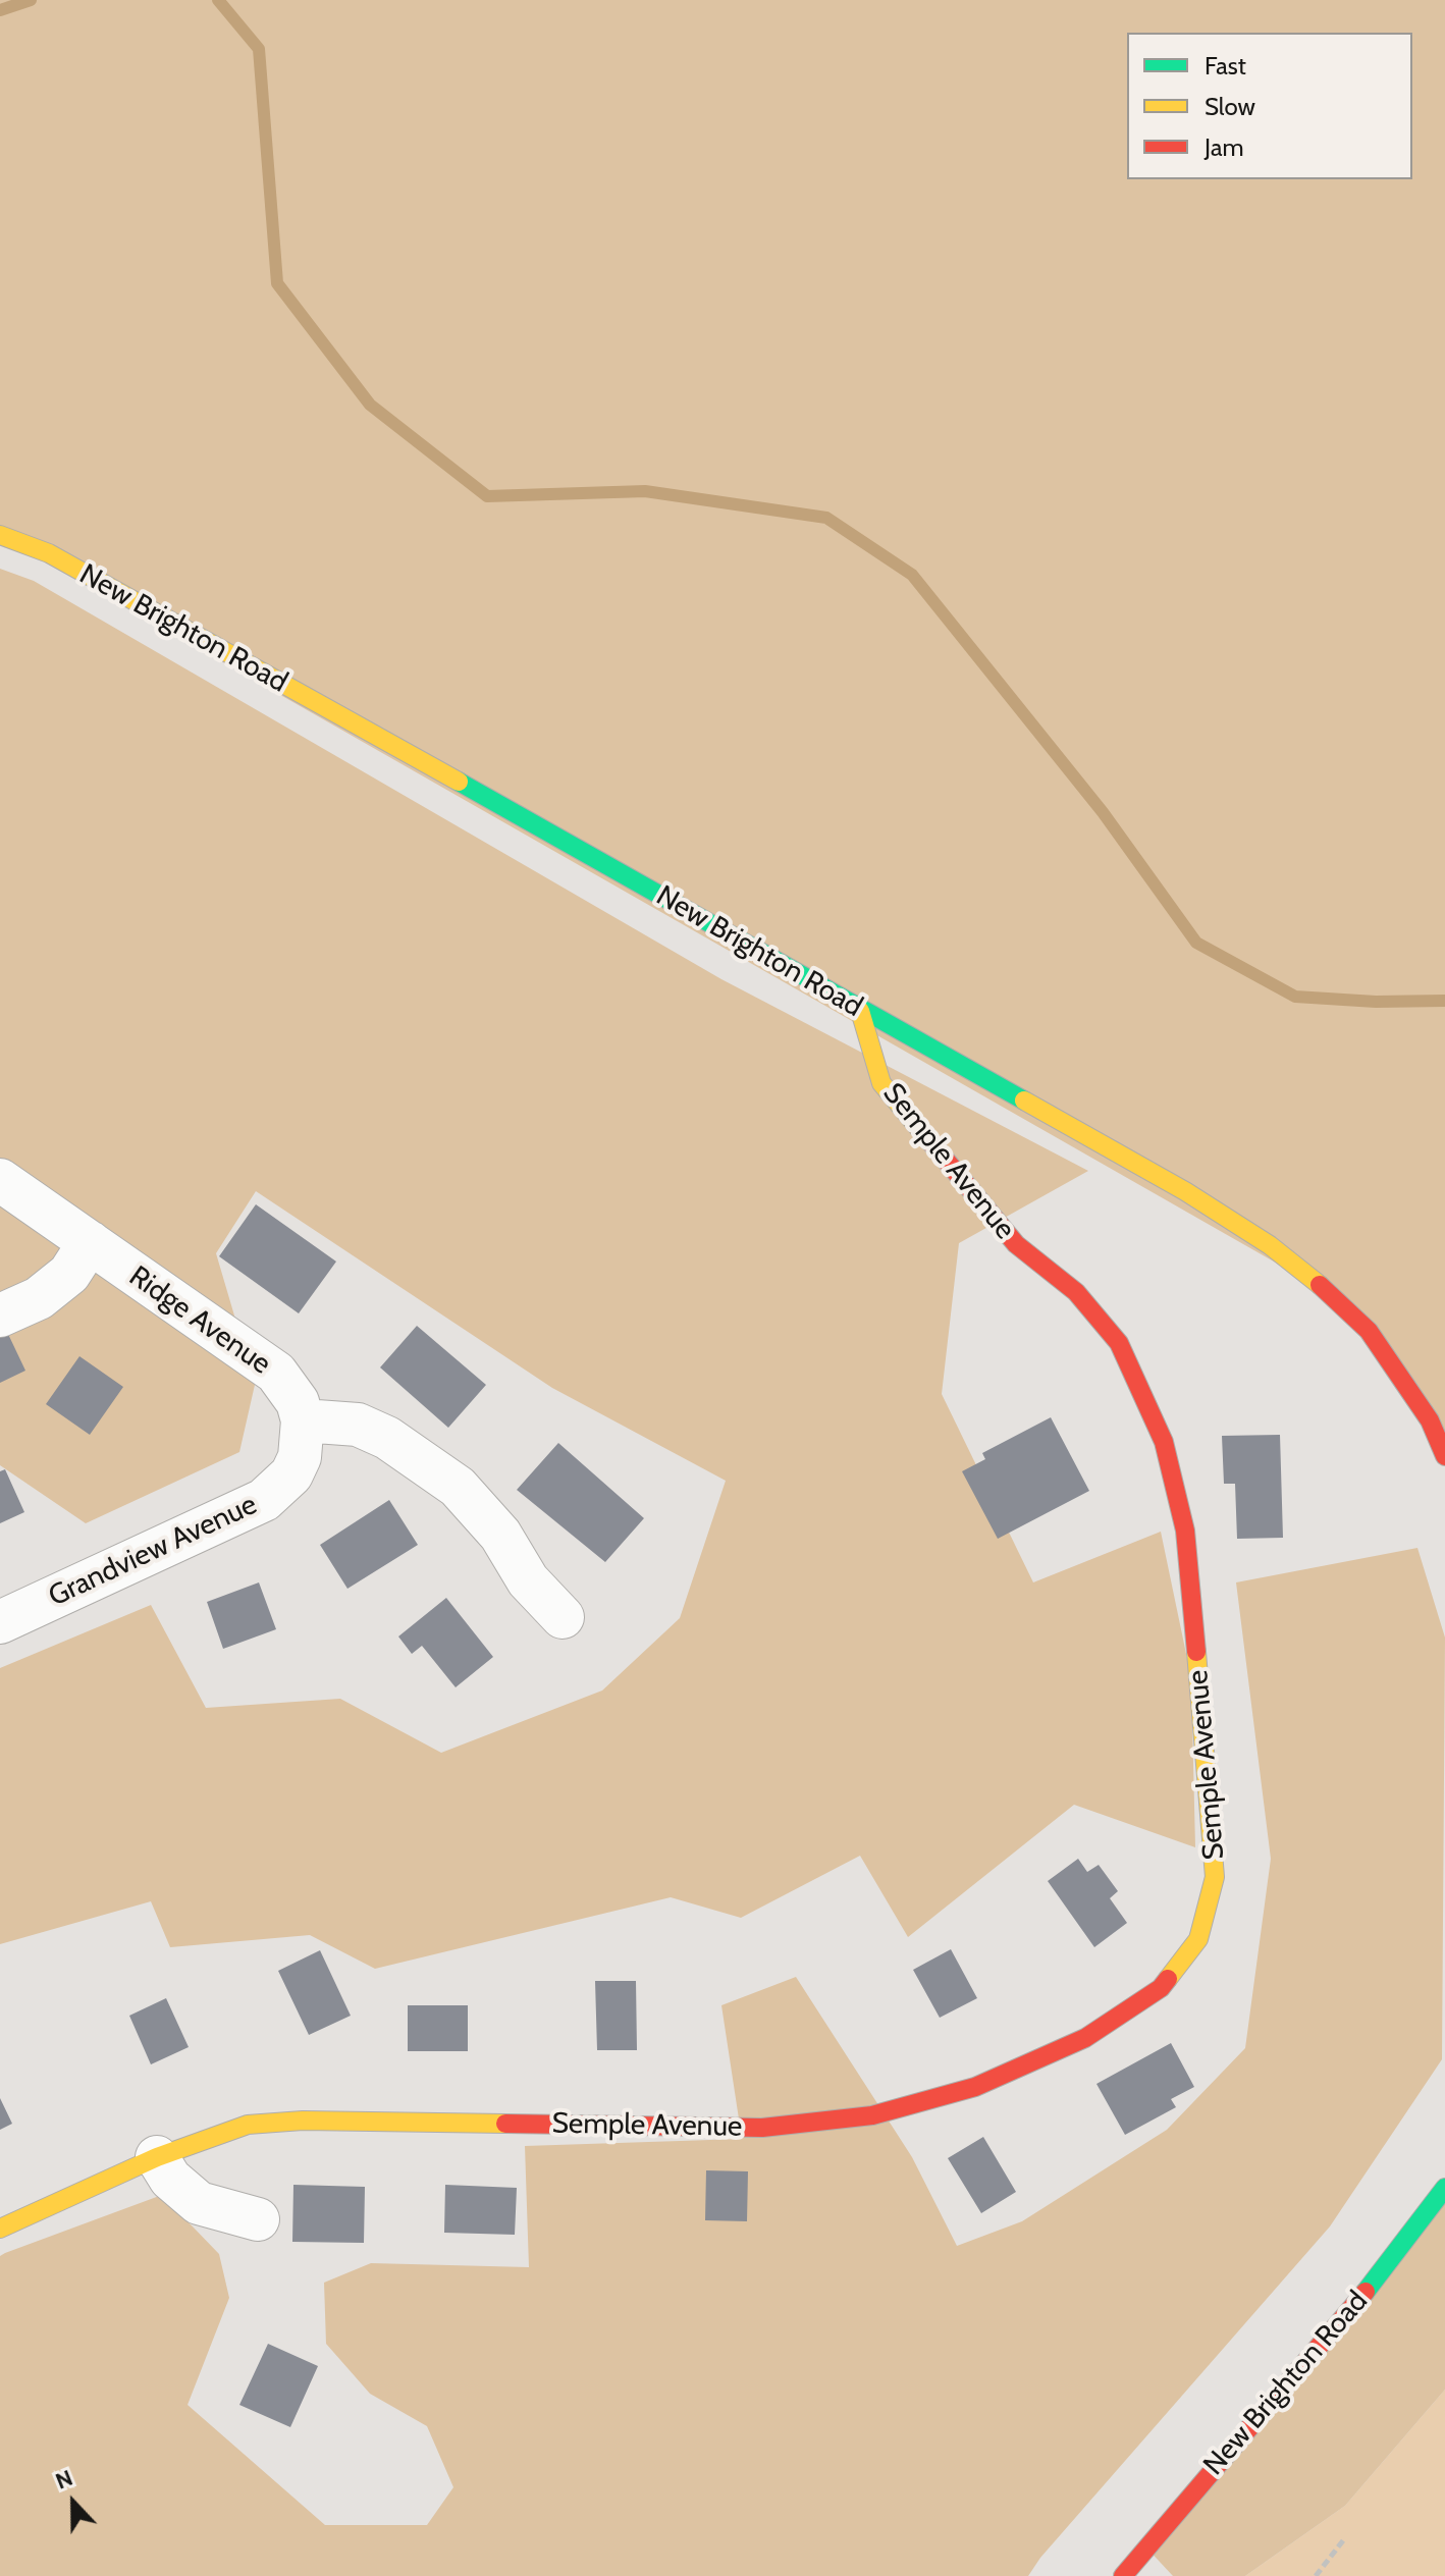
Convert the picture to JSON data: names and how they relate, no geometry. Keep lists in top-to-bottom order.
{
  "streets": {
    "street": [
      "New Brighton Road",
      "Semple Avenue",
      "Ridge Avenue",
      "Grandview Avenue"
    ]
  },
  "crossings": [
    ["New Brighton Road", "Semple Avenue"],
    ["Ridge Avenue", "Grandview Avenue"]
  ],
  "legend": ["Fast", "Slow", "Jam"],
  "north": "top"
}
